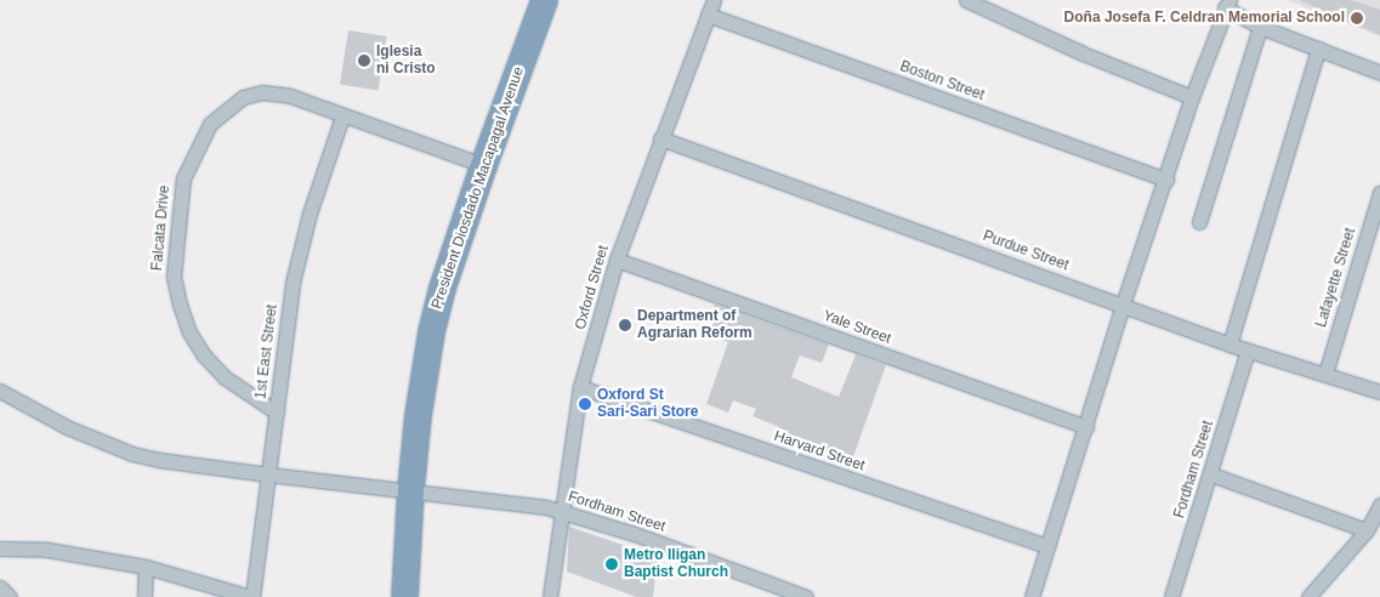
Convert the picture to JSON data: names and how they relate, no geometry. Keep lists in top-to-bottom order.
{
  "streets": {
    "highway": ["President Diosdado Macapagal Avenue"],
    "street": [
      "Boston Street",
      "Falcata Drive",
      "Purdue Street",
      "Lafayette Street",
      "Oxford Street",
      "Yale Street",
      "1st East Street",
      "Harvard Street",
      "Fordham Street"
    ]
  },
  "crossings": [
    ["Boston Street", "Oxford Street"],
    ["President Diosdado Macapagal Avenue", "Falcata Drive"],
    ["President Diosdado Macapagal Avenue", "Fordham Street"],
    ["Falcata Drive", "1st East Street"],
    ["Purdue Street", "Lafayette Street"],
    ["Purdue Street", "Oxford Street"],
    ["Purdue Street", "Fordham Street"],
    ["Oxford Street", "Yale Street"],
    ["Oxford Street", "Harvard Street"],
    ["Oxford Street", "Fordham Street"],
    ["1st East Street", "Fordham Street"]
  ],
  "places": [
    "Doña Josefa F. Celdran Memorial School",
    "Iglesia ni Cristo",
    "Department of Agrarian Reform",
    "Oxford St Sari-Sari Store",
    "Metro Iligan Baptist Church"
  ]
}
